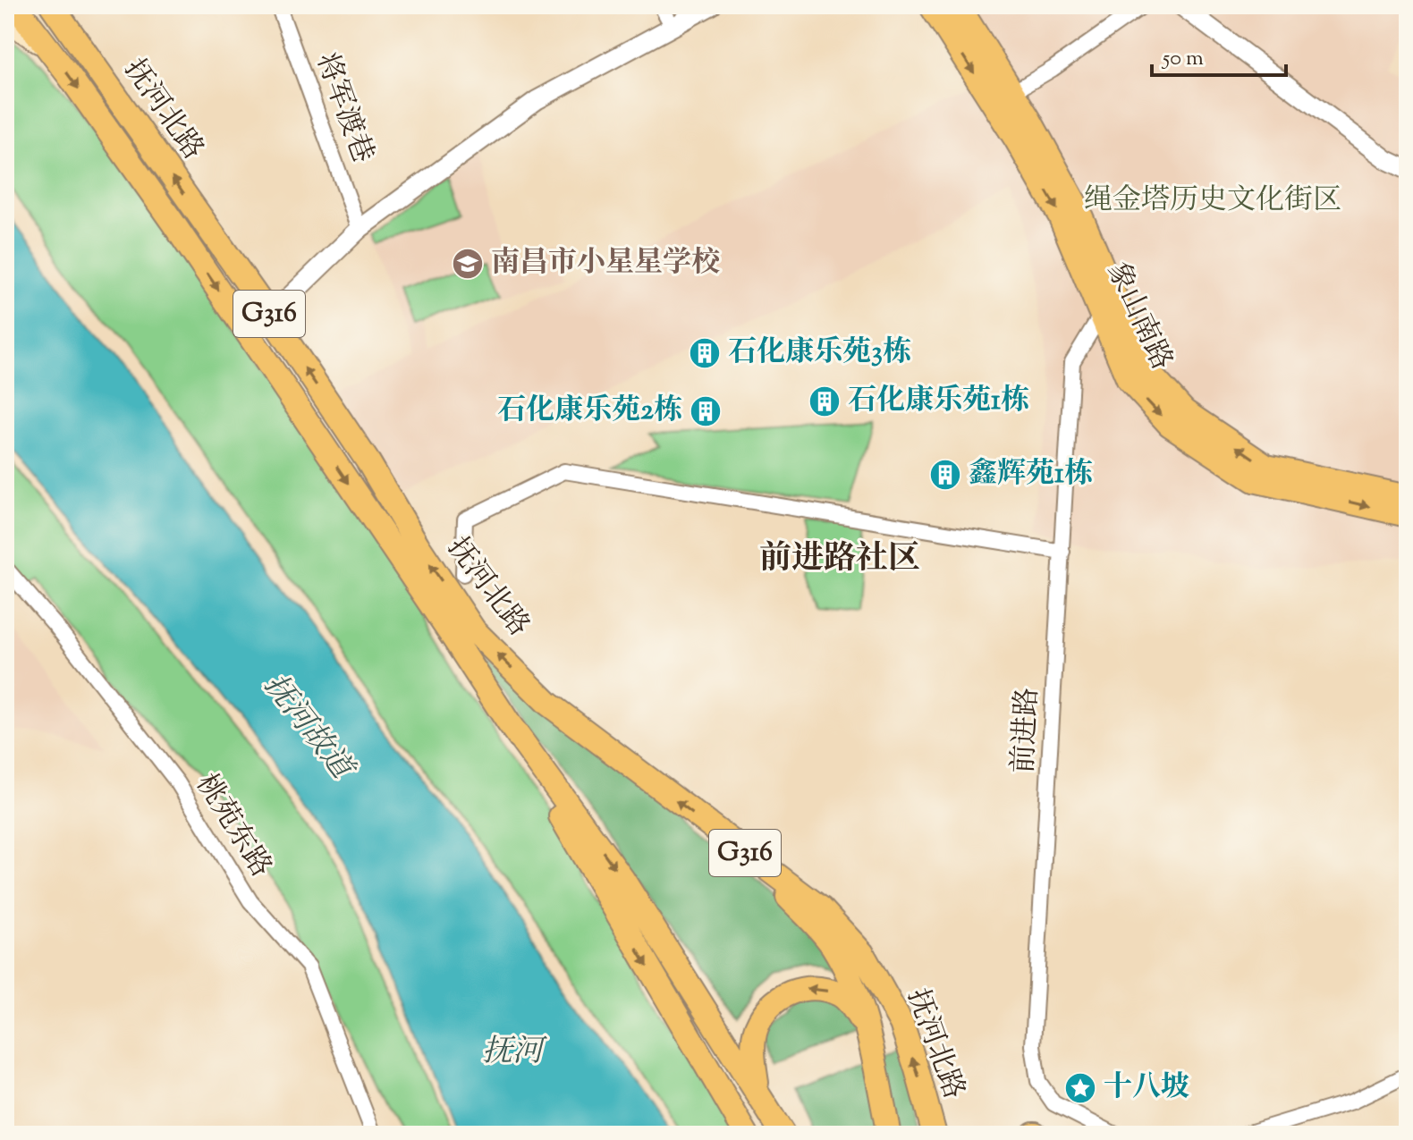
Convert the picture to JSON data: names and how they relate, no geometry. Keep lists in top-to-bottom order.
{
  "streets": {
    "main road": ["抚河北路", "G316", "象山南路"],
    "street": ["将军渡巷", "前进路", "桃苑东路"]
  },
  "crossings": [
    ["象山南路", "前进路"]
  ],
  "districts": ["前进路社区"],
  "water": ["抚河故道", "抚河"],
  "parks": ["绳金塔历史文化街区"],
  "places": {
    "school or university": ["南昌市小星星学校"],
    "building": [
      "石化康乐苑3栋",
      "石化康乐苑1栋",
      "石化康乐苑2栋",
      "鑫辉苑1栋"
    ],
    "place": ["十八坡"]
  },
  "scale_bar": "50 m"
}
